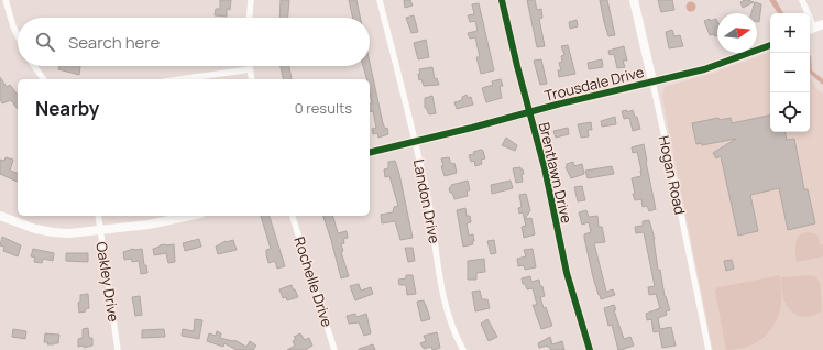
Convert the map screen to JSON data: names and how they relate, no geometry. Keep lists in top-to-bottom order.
{
  "streets": {
    "street": [
      "Trousdale Drive",
      "Brentlawn Drive",
      "Hogan Road",
      "Landon Drive",
      "Oakley Drive",
      "Rochelle Drive"
    ]
  },
  "crossings": [
    ["Trousdale Drive", "Brentlawn Drive"],
    ["Trousdale Drive", "Hogan Road"],
    ["Trousdale Drive", "Landon Drive"]
  ],
  "north": "right",
  "page": {
    "map_buttons": ["+", "−"],
    "search": "Search here",
    "heading": ["Nearby", "0 results"]
  }
}
